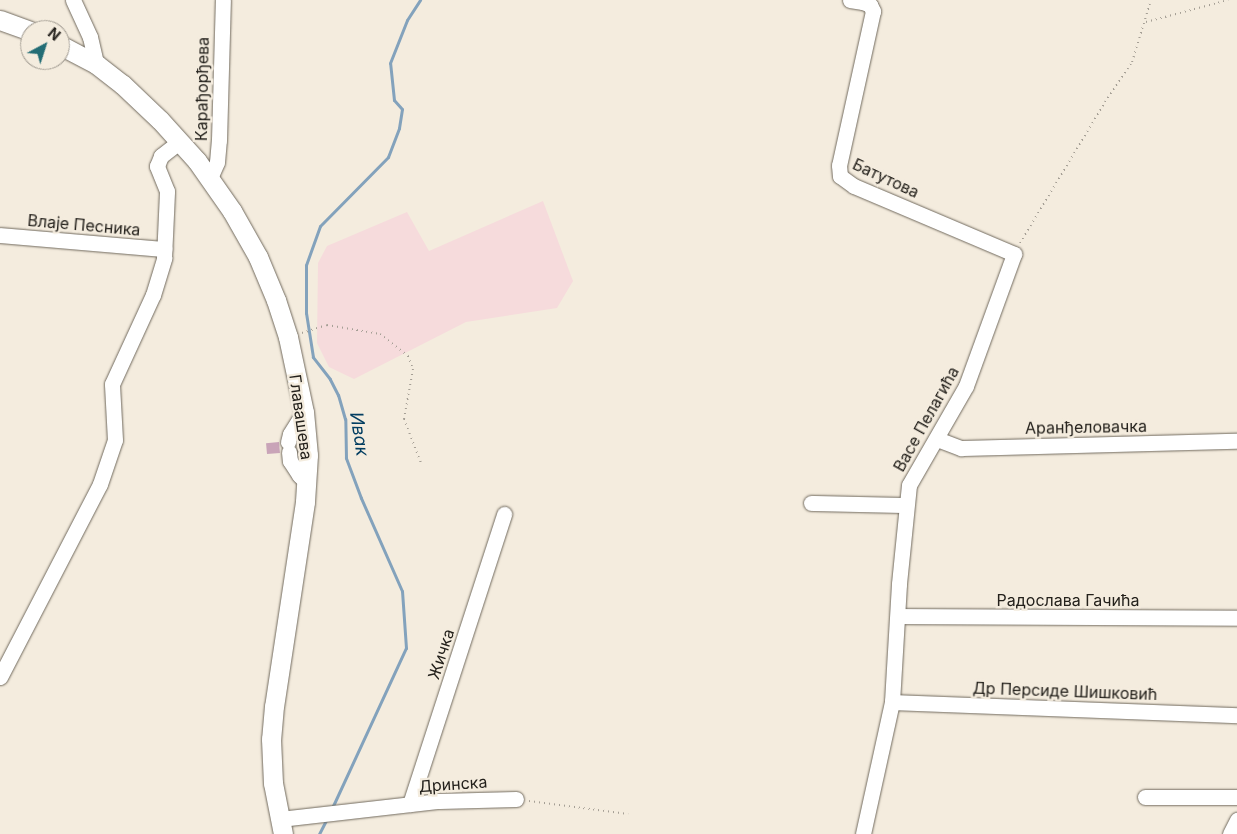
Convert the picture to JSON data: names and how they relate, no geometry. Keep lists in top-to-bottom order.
{
  "streets": {
    "main road": ["Главашева"],
    "street": [
      "Карађорђева",
      "Батутова",
      "Влаје Песника",
      "Васе Пелагића",
      "Аранђеловачка",
      "Радослава Гачића",
      "Жичка",
      "Др Персиде Шишковић",
      "Дринска"
    ]
  },
  "crossings": [
    ["Карађорђева", "Главашева"],
    ["Батутова", "Васе Пелагића"],
    ["Главашева", "Дринска"],
    ["Васе Пелагића", "Аранђеловачка"],
    ["Васе Пелагића", "Радослава Гачића"],
    ["Васе Пелагића", "Др Персиде Шишковић"],
    ["Жичка", "Дринска"]
  ],
  "water": ["Ивак"],
  "north": "top right"
}
